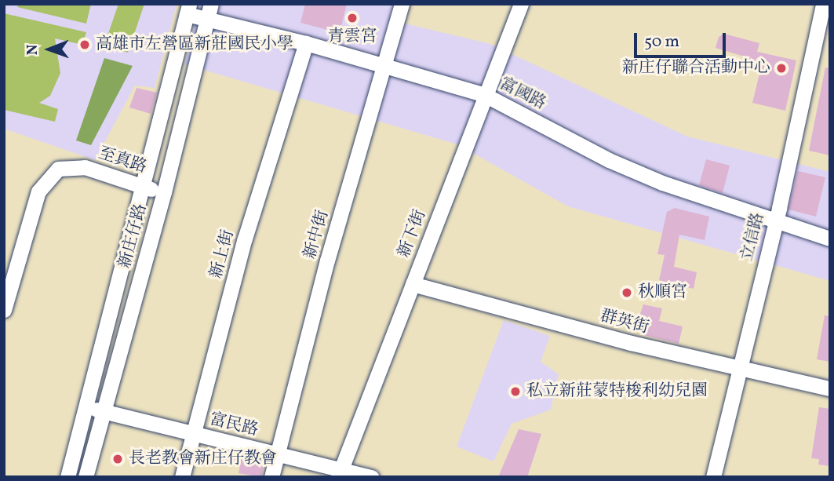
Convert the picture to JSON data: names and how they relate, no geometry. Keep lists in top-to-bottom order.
{
  "streets": {
    "street": [
      "富國路",
      "至真路",
      "新下街",
      "新中街",
      "新庄仔路",
      "立信路",
      "新上街",
      "群英街",
      "富民路"
    ]
  },
  "crossings": [
    ["富國路", "新下街"],
    ["富國路", "新中街"],
    ["富國路", "新庄仔路"],
    ["富國路", "立信路"],
    ["富國路", "新上街"],
    ["至真路", "新庄仔路"],
    ["新下街", "群英街"],
    ["新下街", "富民路"],
    ["新中街", "富民路"],
    ["新庄仔路", "富民路"],
    ["立信路", "群英街"],
    ["新上街", "富民路"]
  ],
  "places": [
    "青雲宮",
    "高雄市左營區新莊國民小學",
    "新庄仔聯合活動中心",
    "秋順宮",
    "私立新莊蒙特梭利幼兒園",
    "長老教會新庄仔教會"
  ],
  "scale_bar": "50 m",
  "north": "left"
}
